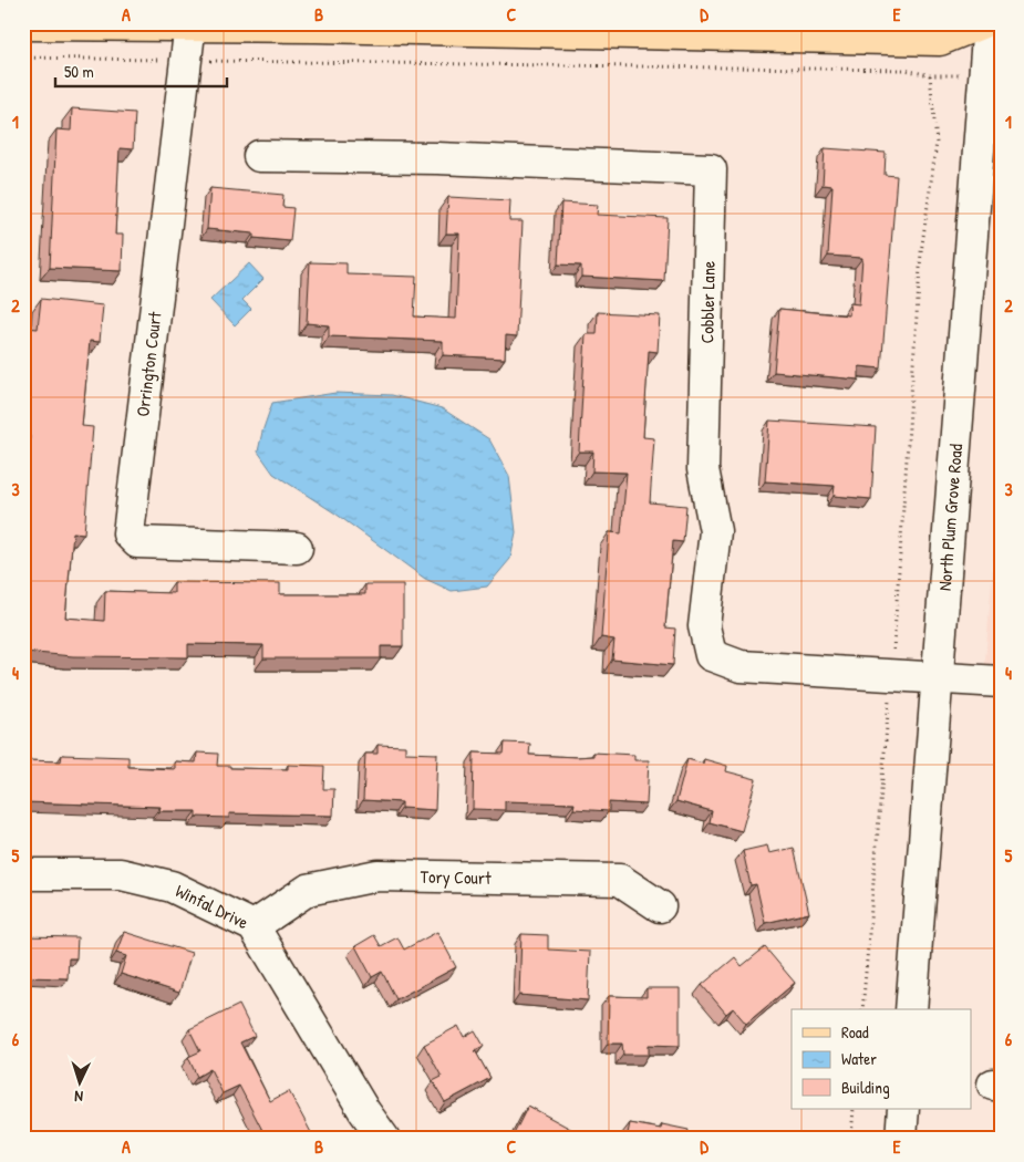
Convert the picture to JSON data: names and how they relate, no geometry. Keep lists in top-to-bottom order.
{
  "streets": {
    "street": [
      "Cobbler Lane",
      "Orrington Court",
      "North Plum Grove Road",
      "Tory Court",
      "Winfal Drive"
    ]
  },
  "crossings": [
    ["Cobbler Lane", "North Plum Grove Road"],
    ["Tory Court", "Winfal Drive"]
  ],
  "legend": ["Road", "Water", "Building"],
  "scale_bar": "50 m",
  "north": "bottom",
  "grid": {
    "columns": [
      "A",
      "B",
      "C",
      "D",
      "E"
    ],
    "rows": [
      "1",
      "2",
      "3",
      "4",
      "5",
      "6"
    ]
  }
}
